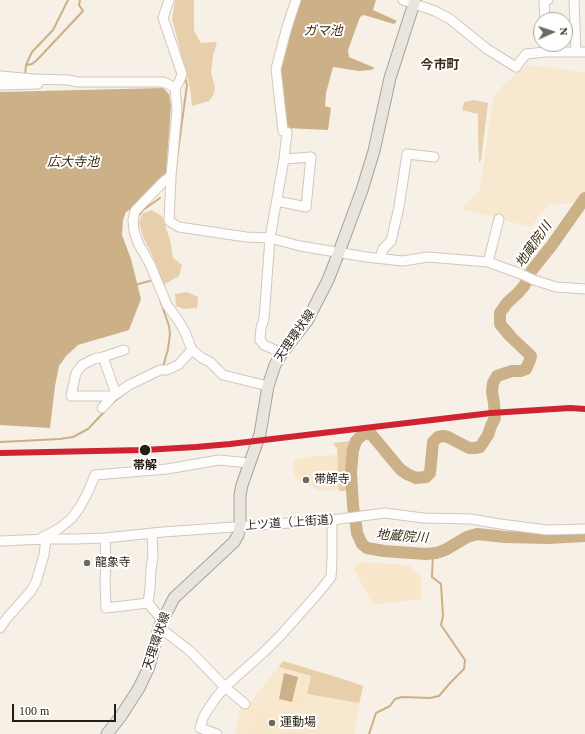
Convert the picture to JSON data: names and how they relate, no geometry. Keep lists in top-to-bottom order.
{
  "streets": {
    "main road": ["天理環状線"],
    "street": ["上ツ道（上街道）"]
  },
  "crossings": [
    ["天理環状線", "上ツ道（上街道）"]
  ],
  "districts": ["今市町"],
  "water": ["ガマ池", "広大寺池", "地蔵院川"],
  "places": [
    "帯解",
    "帯解寺",
    "龍象寺",
    "運動場"
  ],
  "scale_bar": "100 m",
  "north": "right"
}
